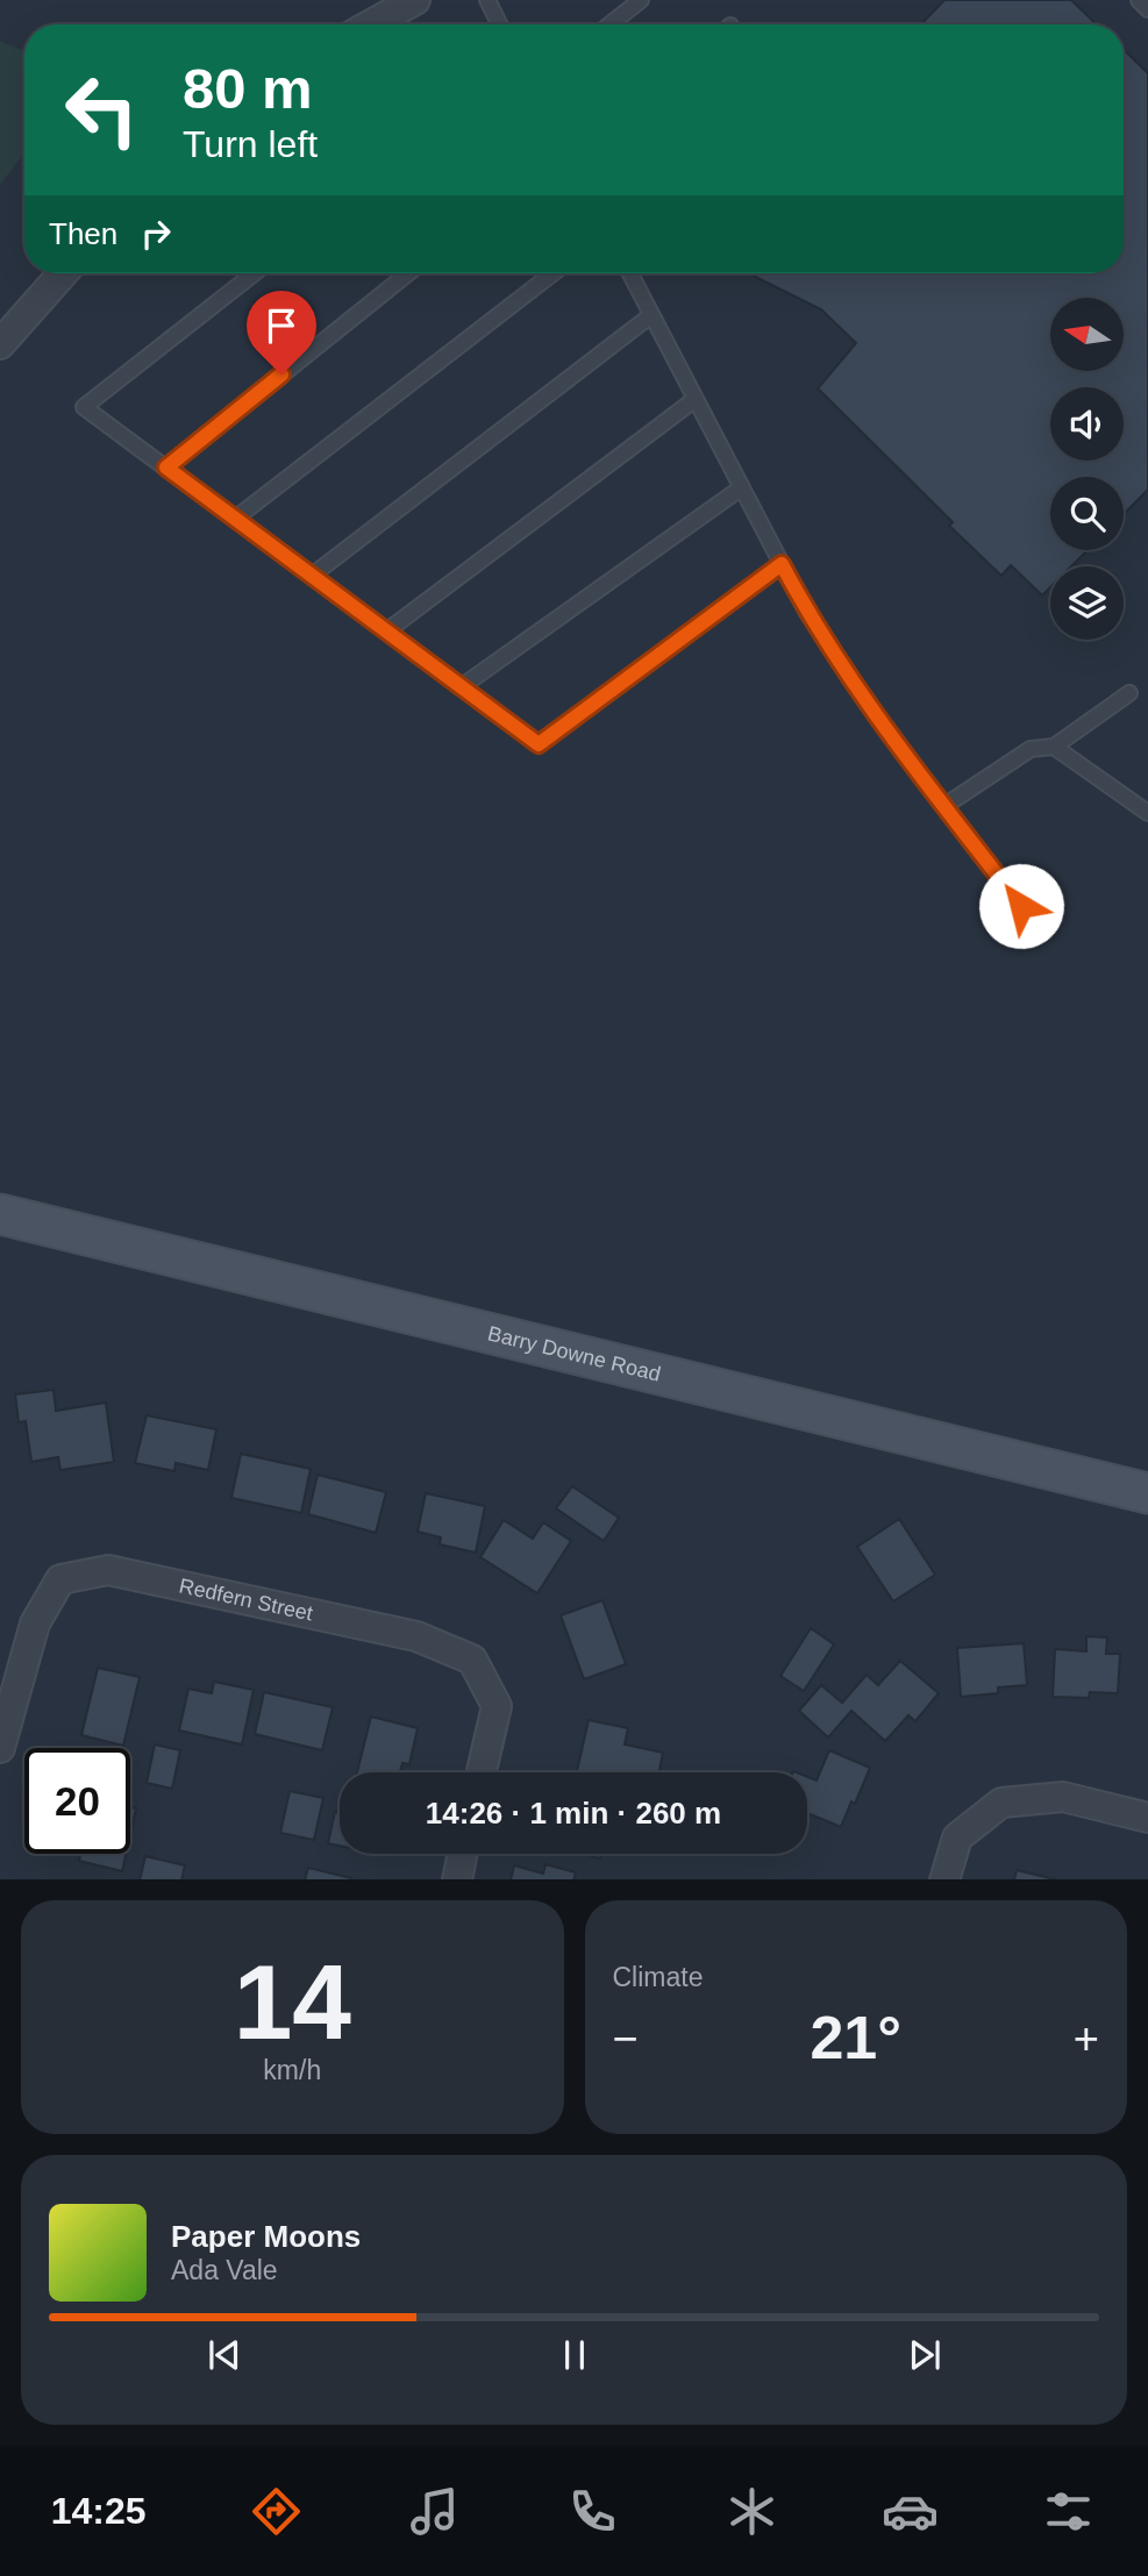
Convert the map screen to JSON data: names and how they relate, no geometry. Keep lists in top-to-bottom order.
{
  "streets": {
    "main road": ["Barry Downe Road"],
    "street": ["Redfern Street"]
  },
  "north": "left",
  "page": {
    "turn": ["80 m", "Turn left"],
    "then": "Then",
    "limit": "20",
    "trip": "14:26 · 1 min · 260 m",
    "tile": [
      ["14", "km/h"],
      "Climate"
    ],
    "heat": ["−", "21°", "+"],
    "song": ["Paper Moons", "Ada Vale"],
    "tabs": "14:25"
  }
}
